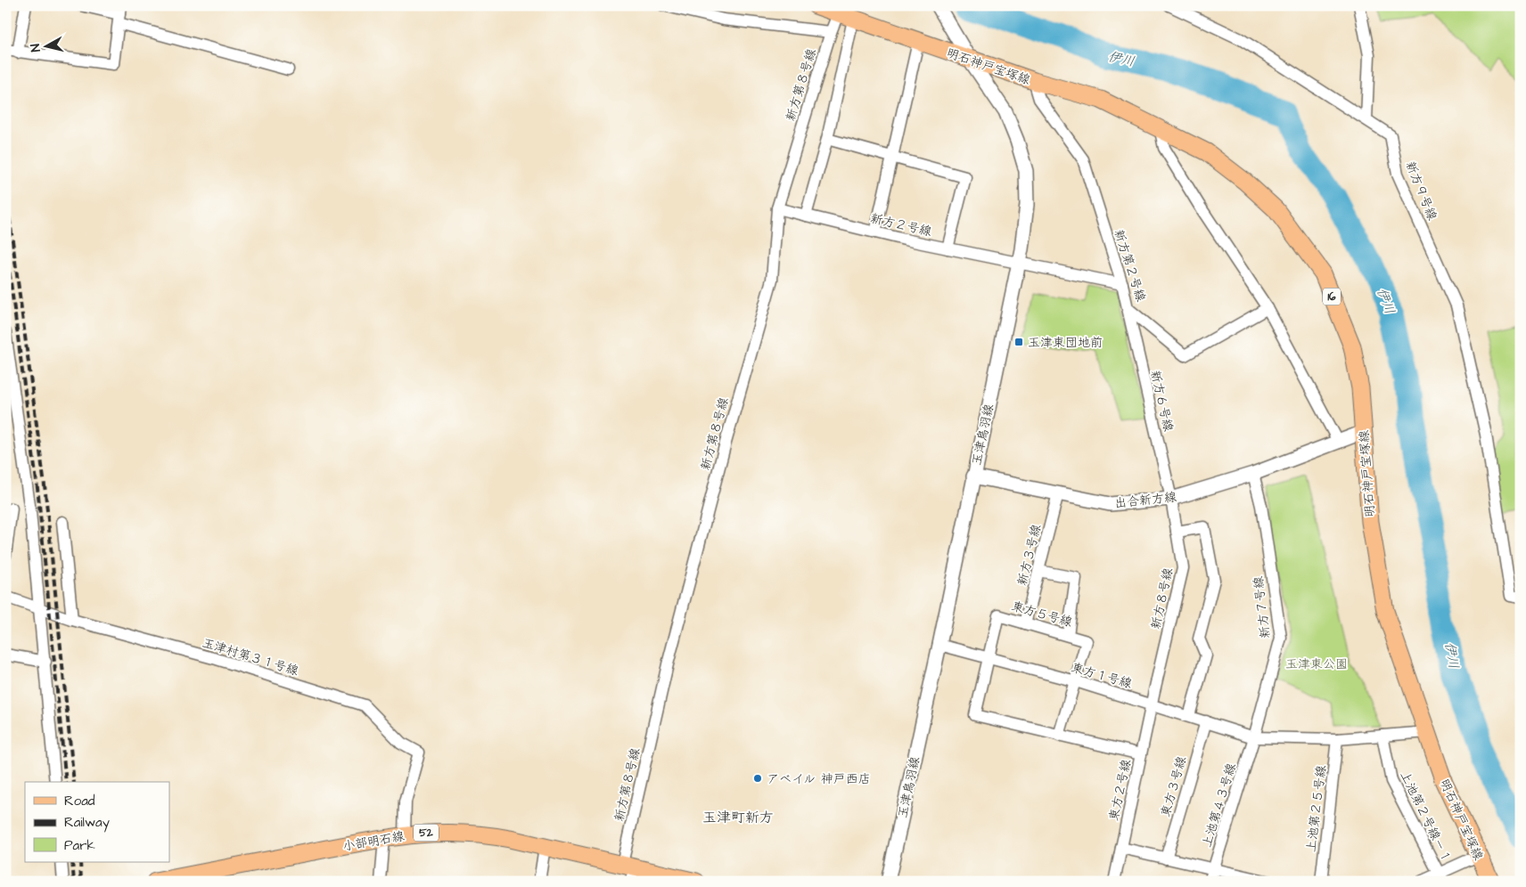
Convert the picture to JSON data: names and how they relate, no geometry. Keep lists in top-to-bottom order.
{
  "streets": {
    "main road": [
      "明石神戸宝塚線",
      "16",
      "52",
      "小部明石線"
    ],
    "street": [
      "新方第８号線",
      "新方９号線",
      "新方２号線",
      "新方第２号線",
      "新方６号線",
      "玉津鳥羽線",
      "出合新方線",
      "新方３号線",
      "新方８号線",
      "新方７号線",
      "東方５号線",
      "玉津村第３１号線",
      "東方１号線",
      "東方３号線",
      "東方２号線",
      "上池第４３号線",
      "上池第２５号線",
      "上池第２号線－１"
    ]
  },
  "crossings": [
    ["明石神戸宝塚線", "新方第８号線"],
    ["明石神戸宝塚線", "新方第２号線"],
    ["明石神戸宝塚線", "玉津鳥羽線"],
    ["明石神戸宝塚線", "出合新方線"],
    ["明石神戸宝塚線", "東方１号線"],
    ["新方第８号線", "新方２号線"],
    ["新方第８号線", "小部明石線"],
    ["新方２号線", "新方第２号線"],
    ["新方２号線", "玉津鳥羽線"],
    ["新方第２号線", "新方６号線"],
    ["新方６号線", "出合新方線"],
    ["新方６号線", "新方８号線"],
    ["玉津鳥羽線", "出合新方線"],
    ["玉津鳥羽線", "東方１号線"],
    ["出合新方線", "新方３号線"],
    ["出合新方線", "新方８号線"],
    ["出合新方線", "新方７号線"],
    ["新方３号線", "東方５号線"],
    ["新方８号線", "東方１号線"],
    ["新方８号線", "東方２号線"],
    ["新方７号線", "東方１号線"],
    ["新方７号線", "上池第４３号線"],
    ["東方５号線", "東方１号線"],
    ["東方５号線", "東方２号線"],
    ["玉津村第３１号線", "小部明石線"],
    ["東方１号線", "東方３号線"],
    ["東方１号線", "東方２号線"],
    ["東方１号線", "上池第４３号線"],
    ["東方１号線", "上池第２５号線"],
    ["東方１号線", "上池第２号線－１"]
  ],
  "districts": ["玉津町新方"],
  "water": ["伊川"],
  "parks": ["玉津東公園"],
  "places": {
    "transit": ["玉津東団地前"],
    "other": ["アベイル 神戸西店"]
  },
  "legend": ["Road", "Railway", "Park"],
  "north": "left"
}
